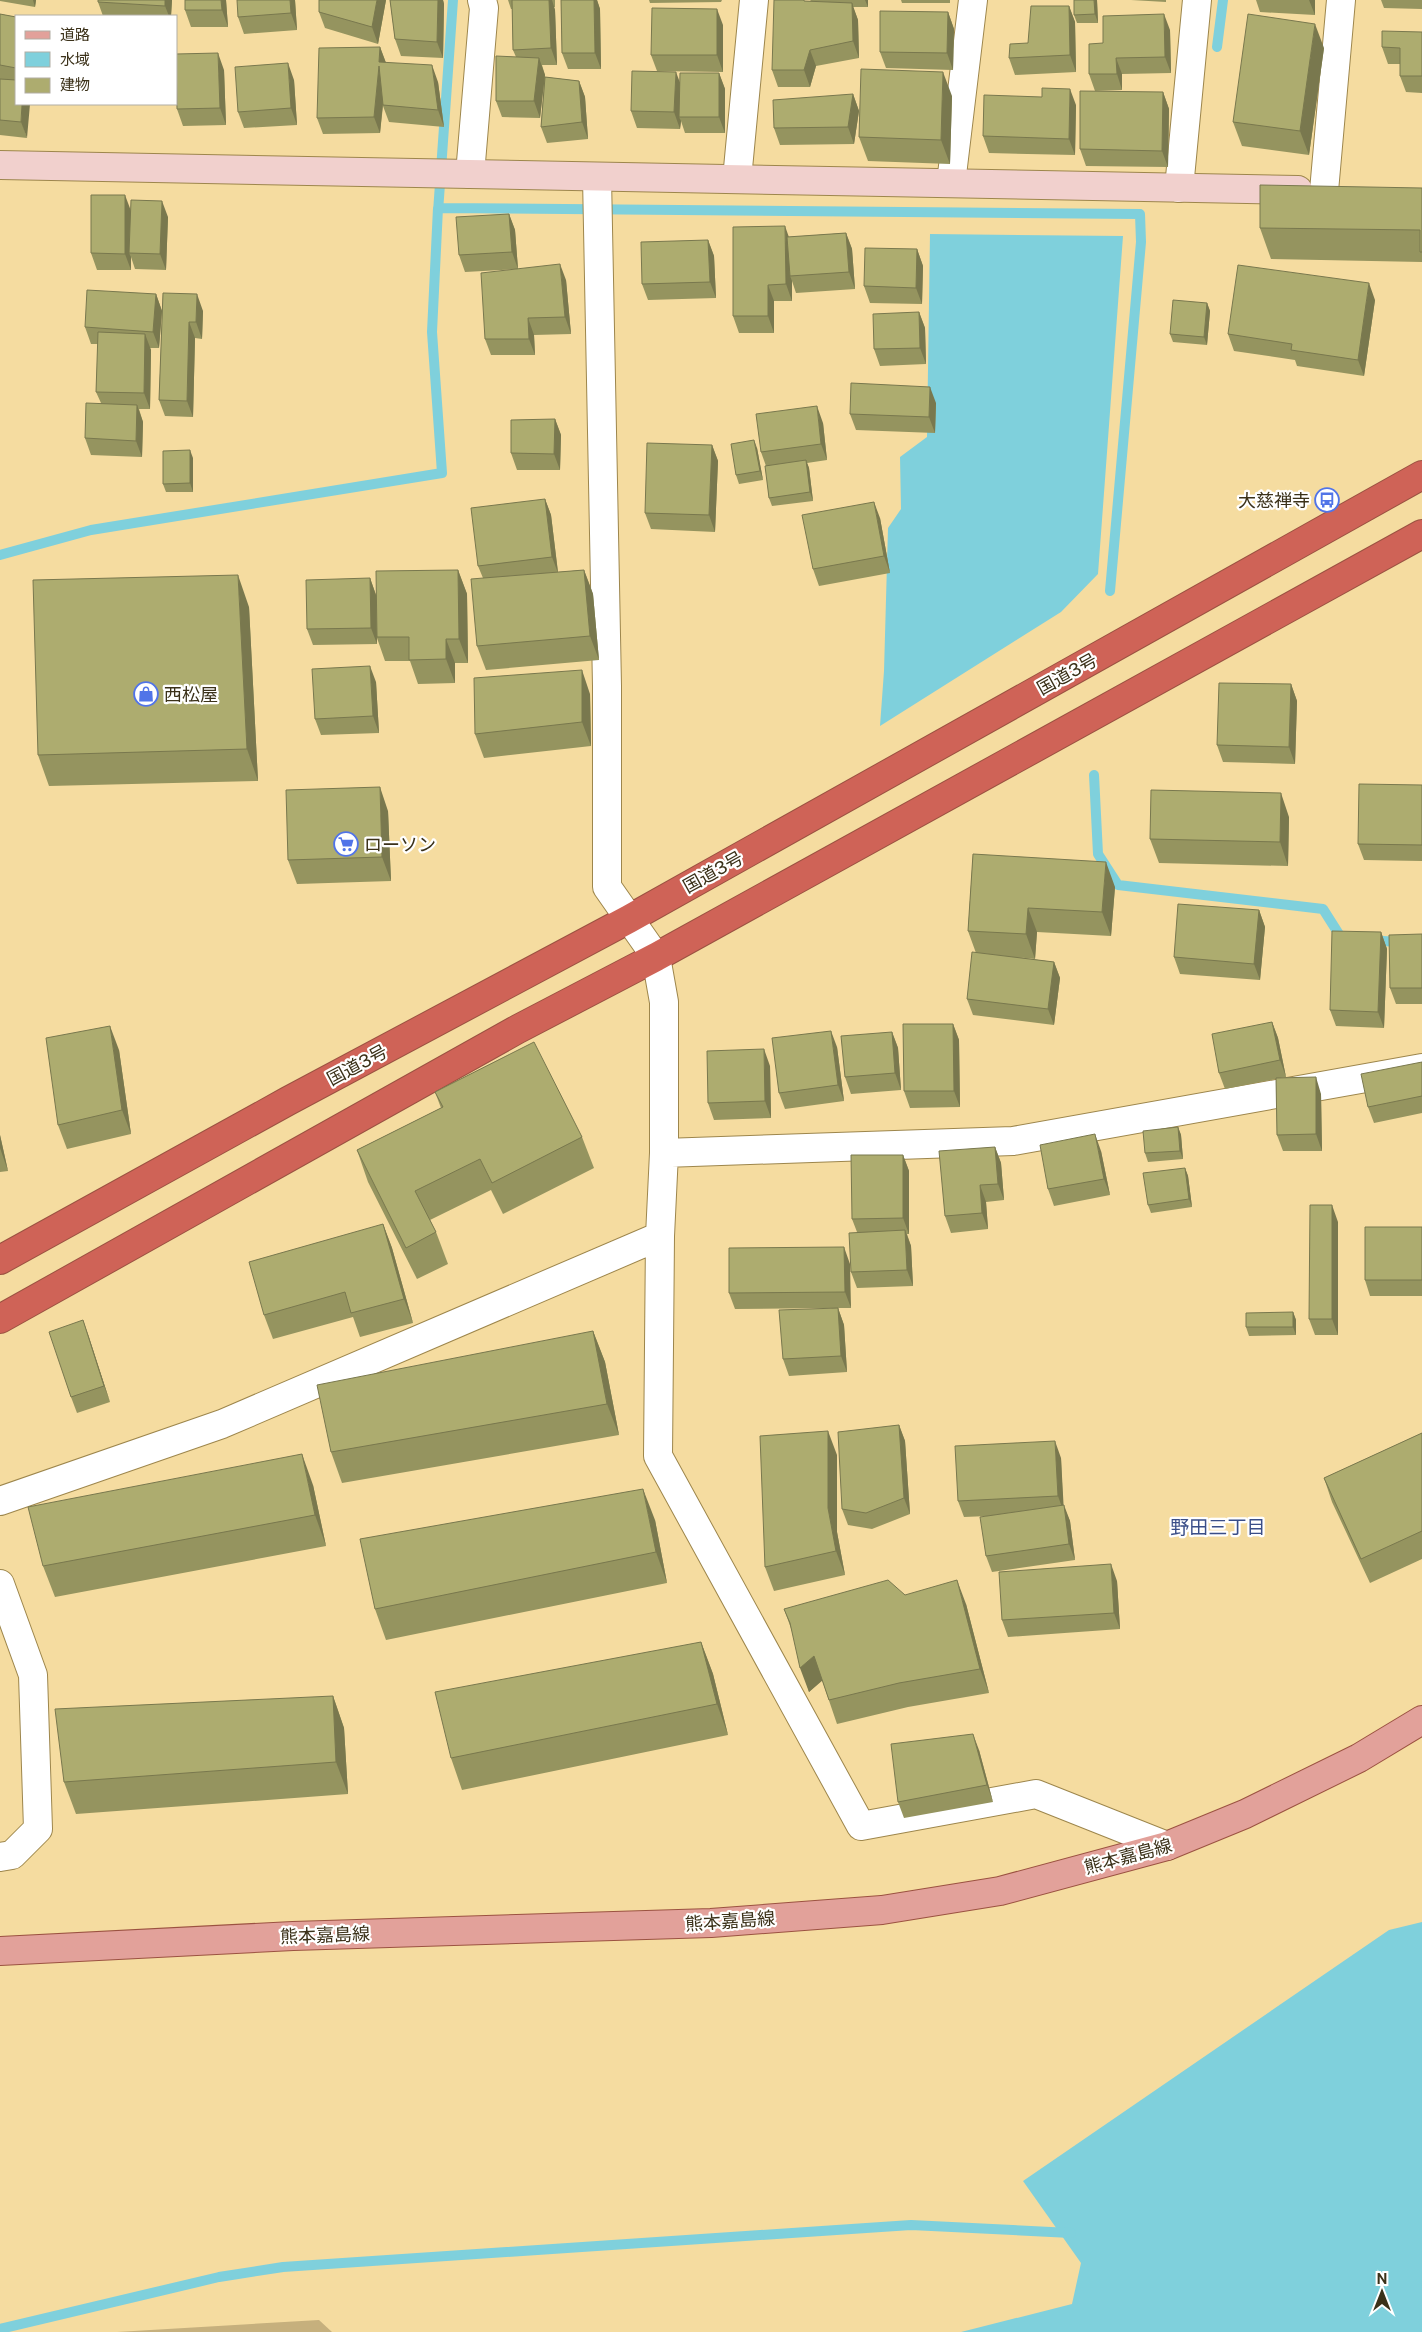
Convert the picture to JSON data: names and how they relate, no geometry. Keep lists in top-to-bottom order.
{
  "streets": {
    "highway": ["国道3号"],
    "main road": ["熊本嘉島線"]
  },
  "districts": ["野田三丁目"],
  "places": {
    "bus stop": ["大慈禅寺"],
    "shop": ["西松屋"],
    "supermarket": ["ローソン"]
  },
  "legend": ["道路", "水域", "建物"],
  "north": "top"
}
